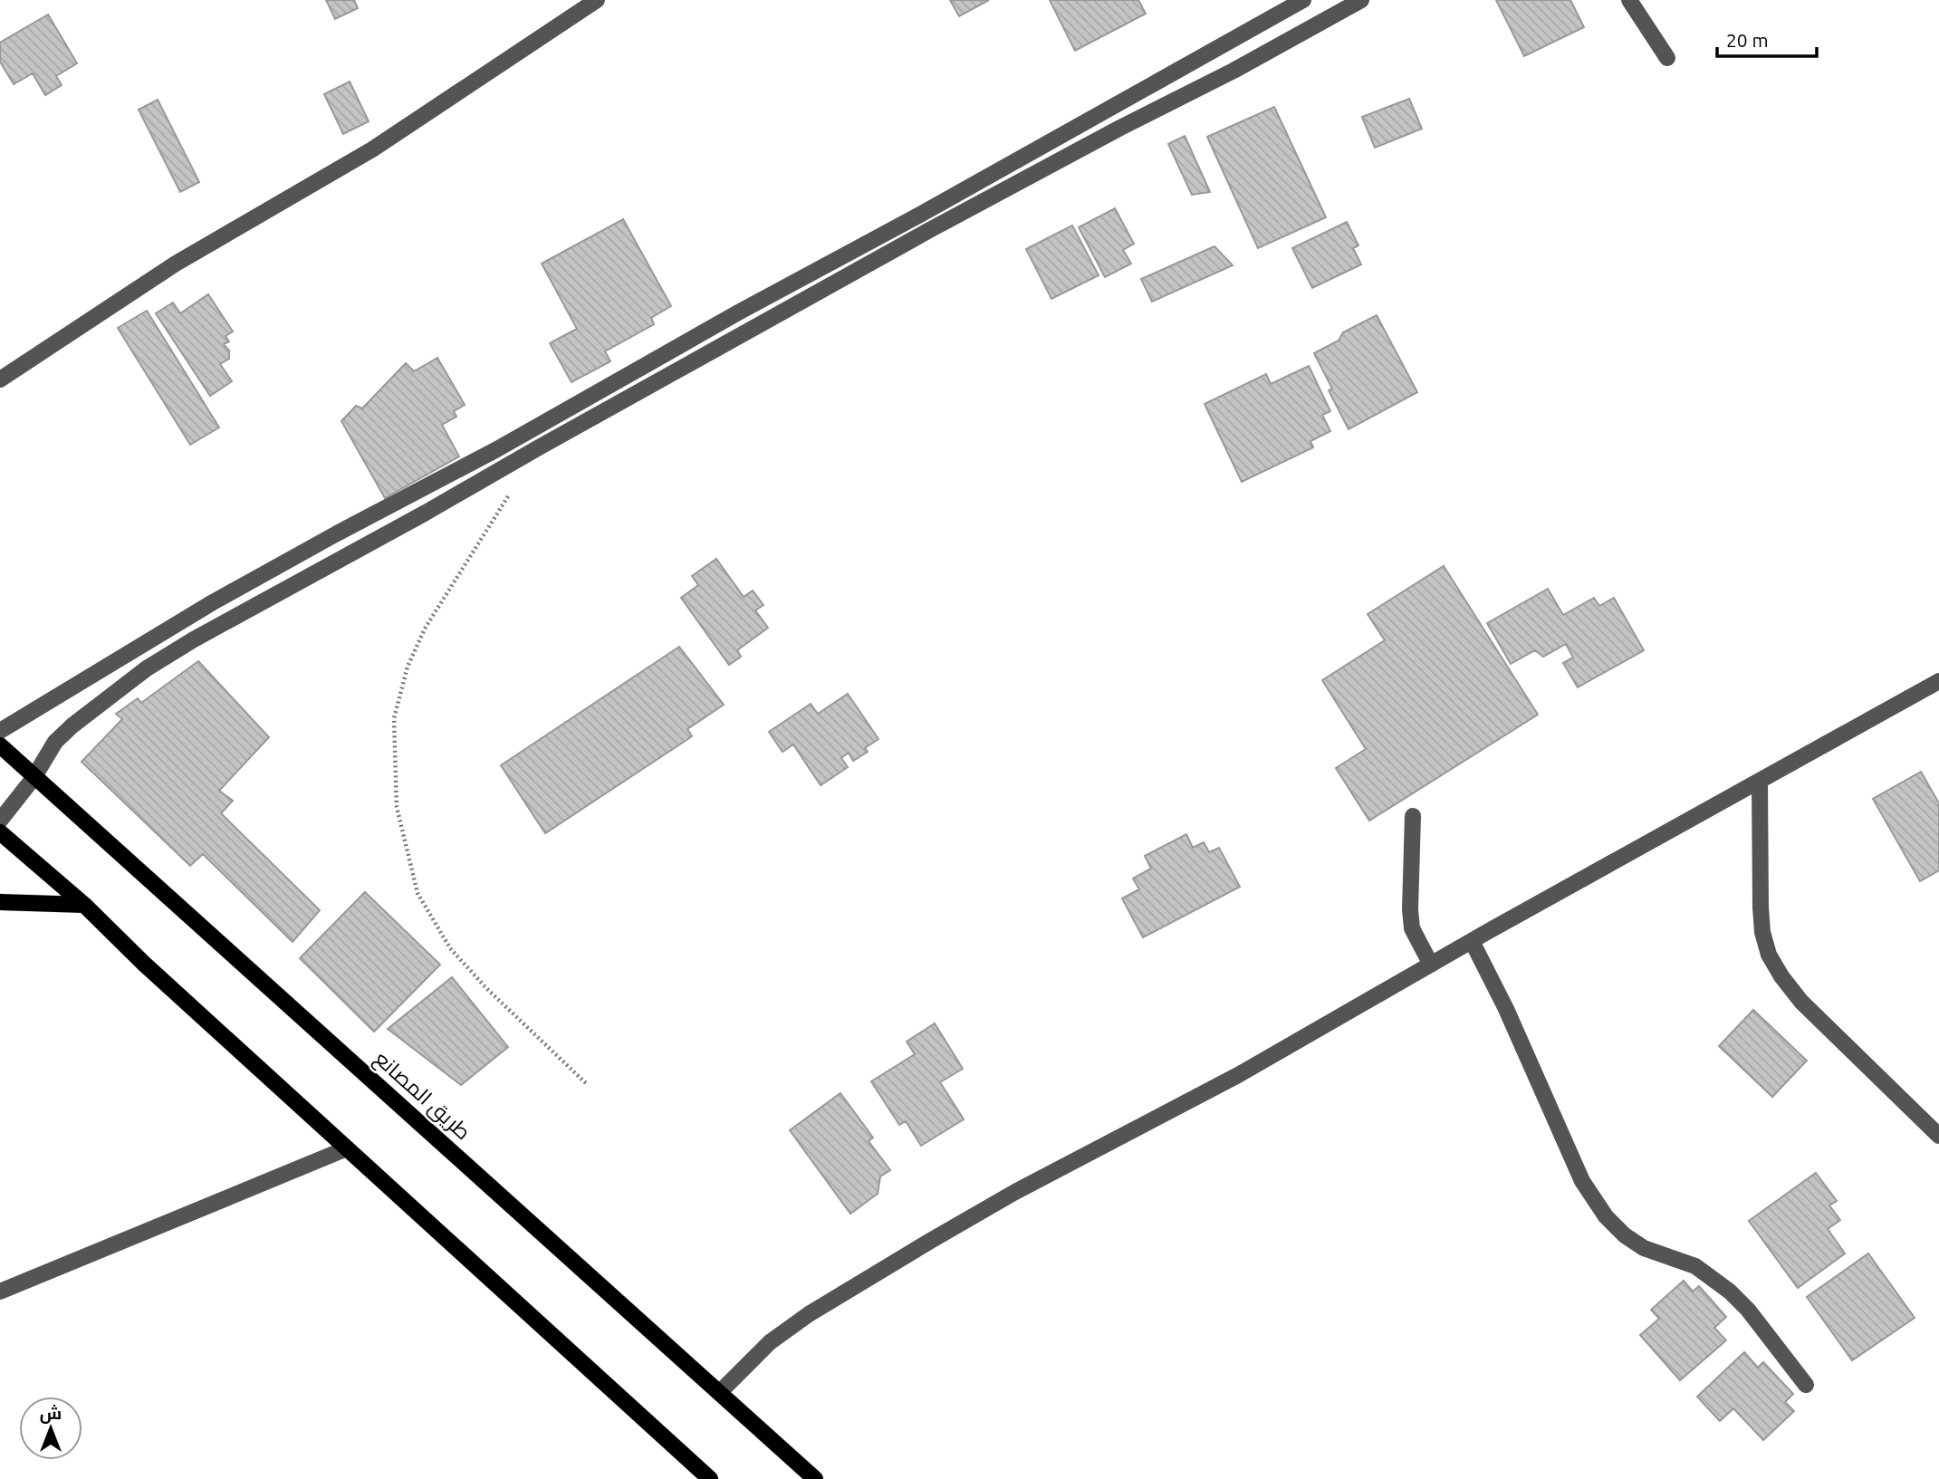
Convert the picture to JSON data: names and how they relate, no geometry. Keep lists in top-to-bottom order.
{
  "streets": {
    "main road": ["طريق المصانع"]
  },
  "scale_bar": "20 m",
  "north": "top"
}
